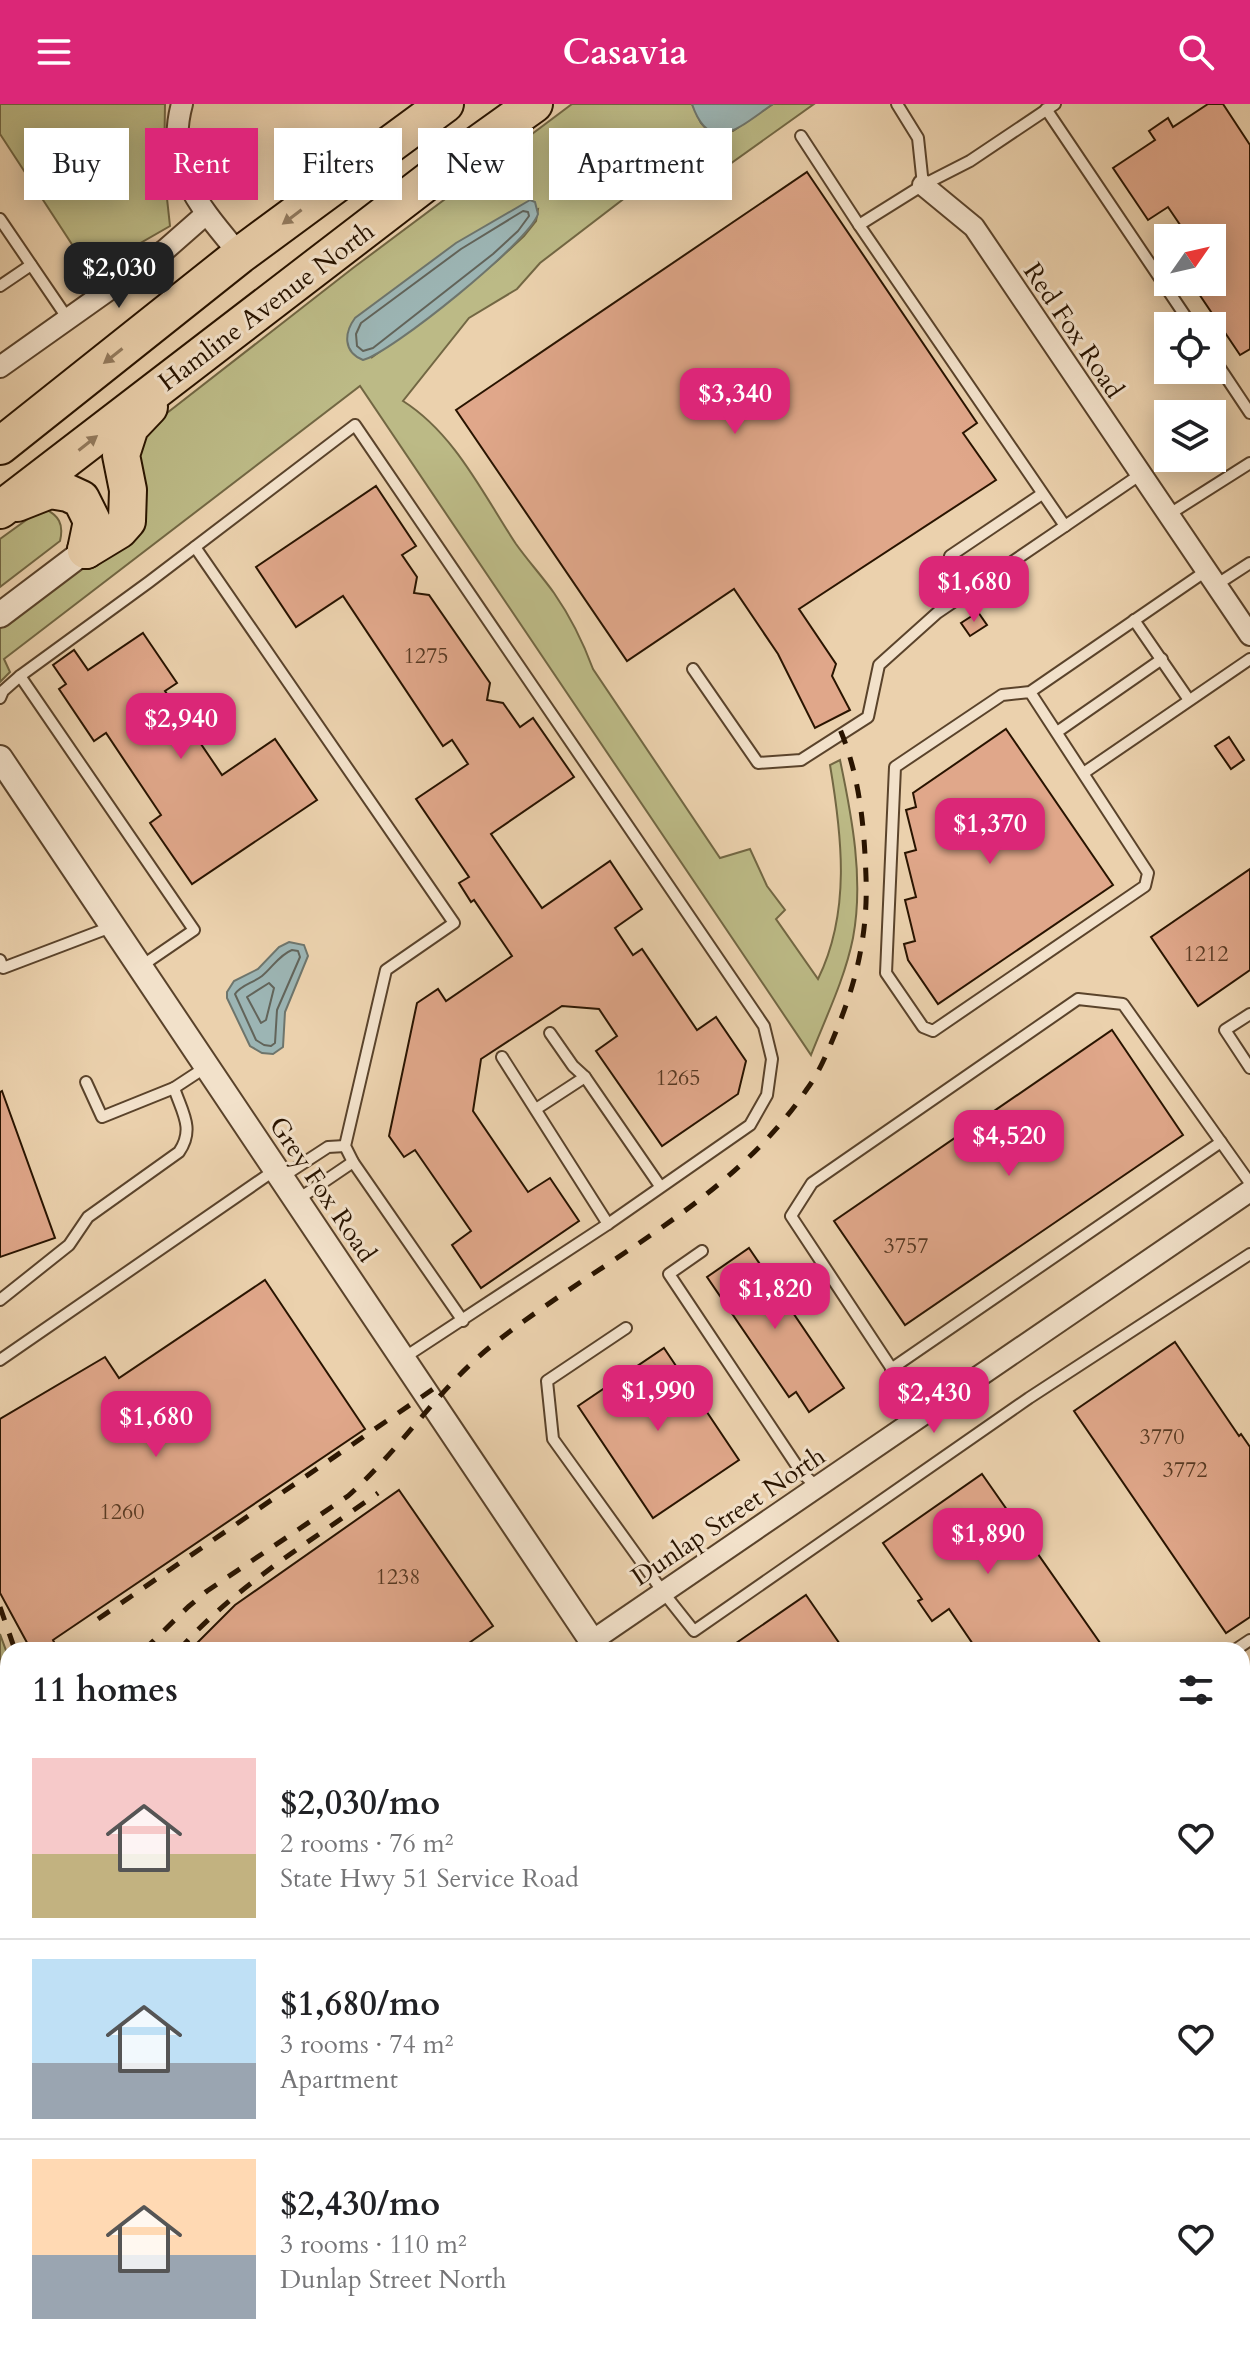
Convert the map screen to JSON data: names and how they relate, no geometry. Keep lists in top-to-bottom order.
{
  "streets": {
    "highway": ["Hamline Avenue North"],
    "street": ["Red Fox Road", "Grey Fox Road", "Dunlap Street North"]
  },
  "house_numbers": [
    "1275",
    "1212",
    "1265",
    "3757",
    "3770",
    "3772",
    "1260",
    "1238"
  ],
  "north": "top right",
  "page": {
    "header": "Casavia",
    "chip": [
      "Buy",
      "Rent",
      "Filters",
      "New",
      "Apartment"
    ],
    "price": [
      "$2,030",
      "$3,340",
      "$1,680",
      "$2,940",
      "$1,370",
      "$4,520",
      "$1,820",
      "$1,990",
      "$2,430",
      "$1,680",
      "$1,890"
    ],
    "heading": "11 homes",
    "list": [
      {
        "name": "$2,030/mo",
        "note": "2 rooms · 76 m² · State Hwy 51 Service Road"
      },
      {
        "name": "$1,680/mo",
        "note": "3 rooms · 74 m² · Apartment"
      },
      {
        "name": "$2,430/mo",
        "note": "3 rooms · 110 m² · Dunlap Street North"
      }
    ]
  }
}
